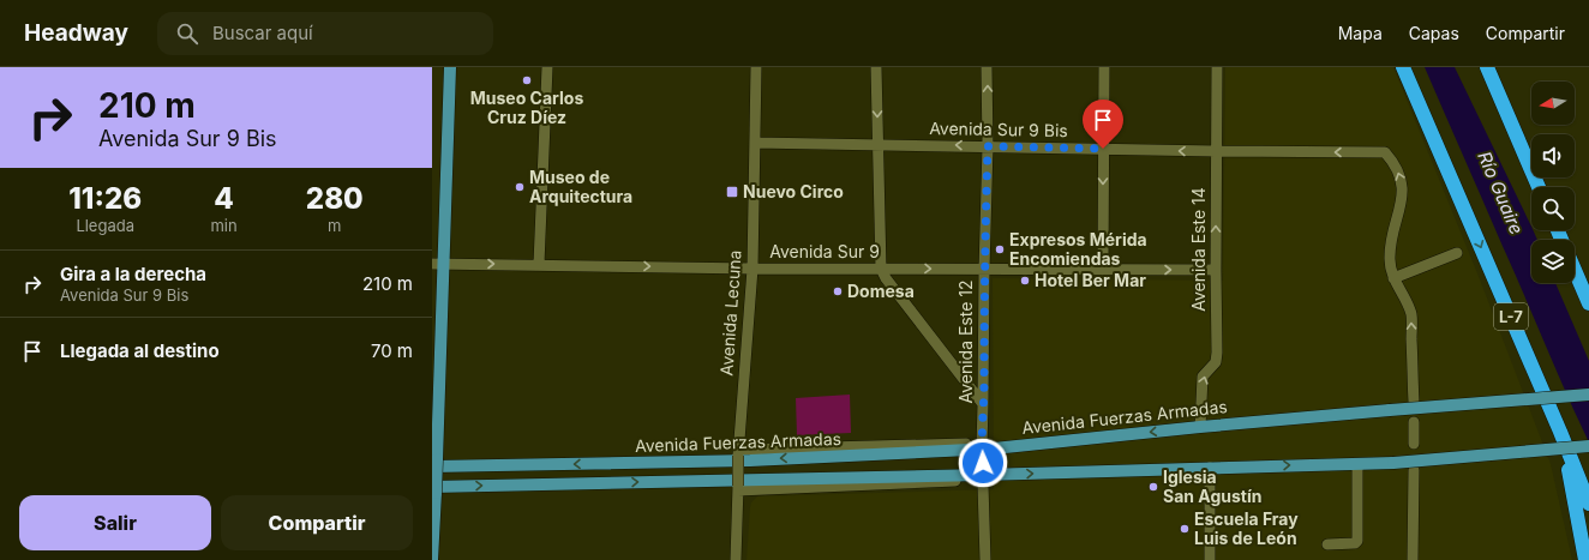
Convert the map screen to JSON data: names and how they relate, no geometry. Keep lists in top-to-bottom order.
{
  "streets": {
    "highway": ["L-7"],
    "main road": ["Avenida Fuerzas Armadas"],
    "street": [
      "Avenida Sur 9 Bis",
      "Avenida Este 14",
      "Avenida Sur 9",
      "Avenida Lecuna",
      "Avenida Este 12"
    ]
  },
  "crossings": [
    ["Avenida Sur 9 Bis", "Avenida Este 14"],
    ["Avenida Sur 9 Bis", "Avenida Lecuna"],
    ["Avenida Sur 9 Bis", "Avenida Este 12"],
    ["Avenida Este 14", "Avenida Sur 9"],
    ["Avenida Este 14", "Avenida Fuerzas Armadas"],
    ["Avenida Sur 9", "Avenida Lecuna"],
    ["Avenida Sur 9", "Avenida Este 12"],
    ["Avenida Este 12", "Avenida Fuerzas Armadas"]
  ],
  "one_way": ["Avenida Sur 9 Bis", "Avenida Este 14", "Avenida Sur 9"],
  "water": ["Río Guaire"],
  "places": {
    "other": [
      "Museo Carlos Cruz Díez",
      "Museo de Arquitectura",
      "Expresos Mérida Encomiendas",
      "Hotel Ber Mar",
      "Domesa",
      "Iglesia San Agustín",
      "Escuela Fray Luis de León"
    ],
    "transit": ["Nuevo Circo"]
  },
  "north": "left",
  "page": {
    "header": "Headway",
    "search": "Buscar aquí",
    "nav": ["Mapa", "Capas", "Compartir"],
    "turn": ["210 m", "Avenida Sur 9 Bis"],
    "eta": [
      "11:26",
      "Llegada",
      "4",
      "min",
      "280",
      "m"
    ],
    "list": [
      {
        "name": "Gira a la derecha",
        "note": "Avenida Sur 9 Bis",
        "value": "210 m"
      },
      {
        "name": "Llegada al destino",
        "value": "70 m"
      }
    ],
    "buttons": ["Salir", "Compartir"]
  }
}
